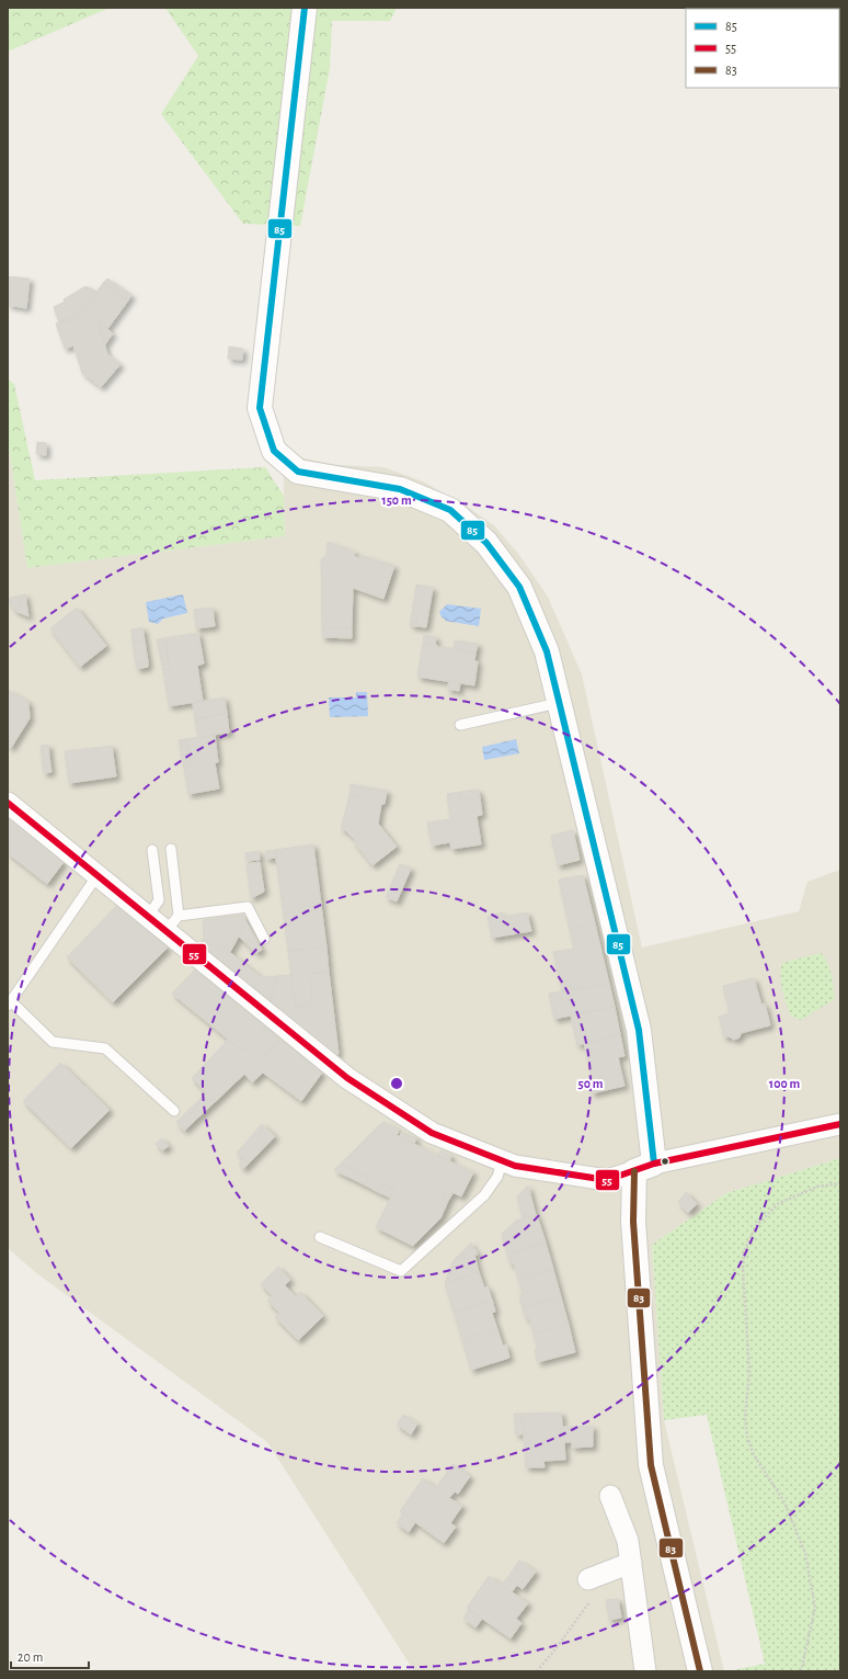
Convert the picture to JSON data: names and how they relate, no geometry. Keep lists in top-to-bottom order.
{
  "lines": ["transit line 85", "transit line 55", "transit line 83"],
  "legend": ["85", "55", "83"],
  "scale_bar": "20 m",
  "rings": ["150 m", "50 m", "100 m"]
}
